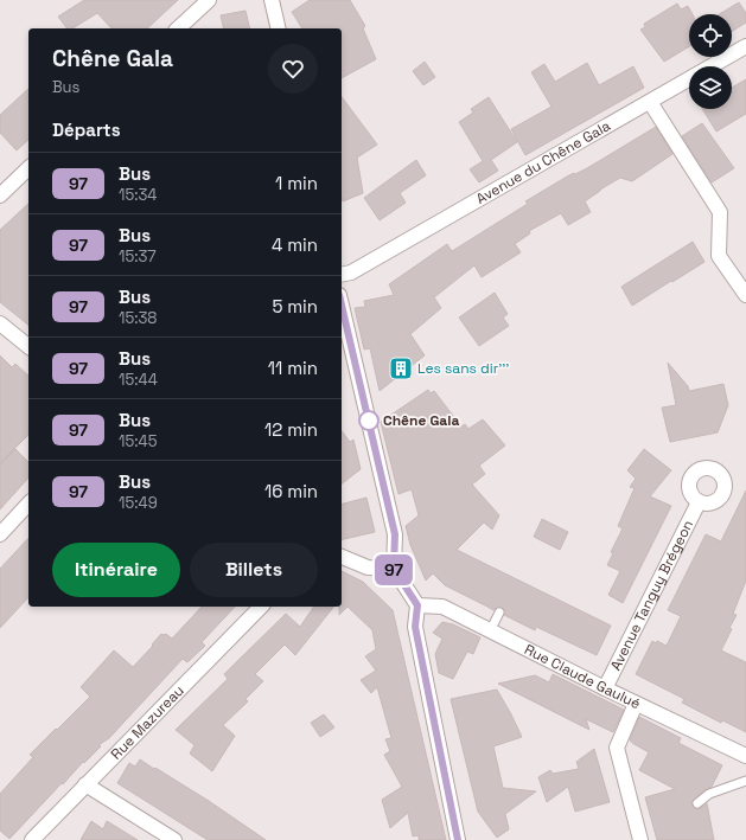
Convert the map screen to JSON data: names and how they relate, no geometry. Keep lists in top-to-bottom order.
{
  "streets": {
    "street": [
      "Avenue du Chêne Gala",
      "Avenue Tanguy Brégeon",
      "Rue Claude Gaulué",
      "Rue Mazureau"
    ]
  },
  "crossings": [
    ["Avenue Tanguy Brégeon", "Rue Claude Gaulué"]
  ],
  "places": {
    "building": ["Les sans dir'''"],
    "other": ["Chêne Gala"]
  },
  "lines": ["bus line 97"],
  "page": {
    "on_map": "97",
    "heading": [
      ["Chêne Gala", "Bus"],
      "Départs"
    ],
    "list": [
      {
        "mark": "97",
        "name": "Bus",
        "note": "15:34",
        "value": "1 min"
      },
      {
        "mark": "97",
        "name": "Bus",
        "note": "15:37",
        "value": "4 min"
      },
      {
        "mark": "97",
        "name": "Bus",
        "note": "15:38",
        "value": "5 min"
      },
      {
        "mark": "97",
        "name": "Bus",
        "note": "15:44",
        "value": "11 min"
      },
      {
        "mark": "97",
        "name": "Bus",
        "note": "15:45",
        "value": "12 min"
      },
      {
        "mark": "97",
        "name": "Bus",
        "note": "15:49",
        "value": "16 min"
      }
    ],
    "buttons": ["Itinéraire", "Billets"]
  }
}
